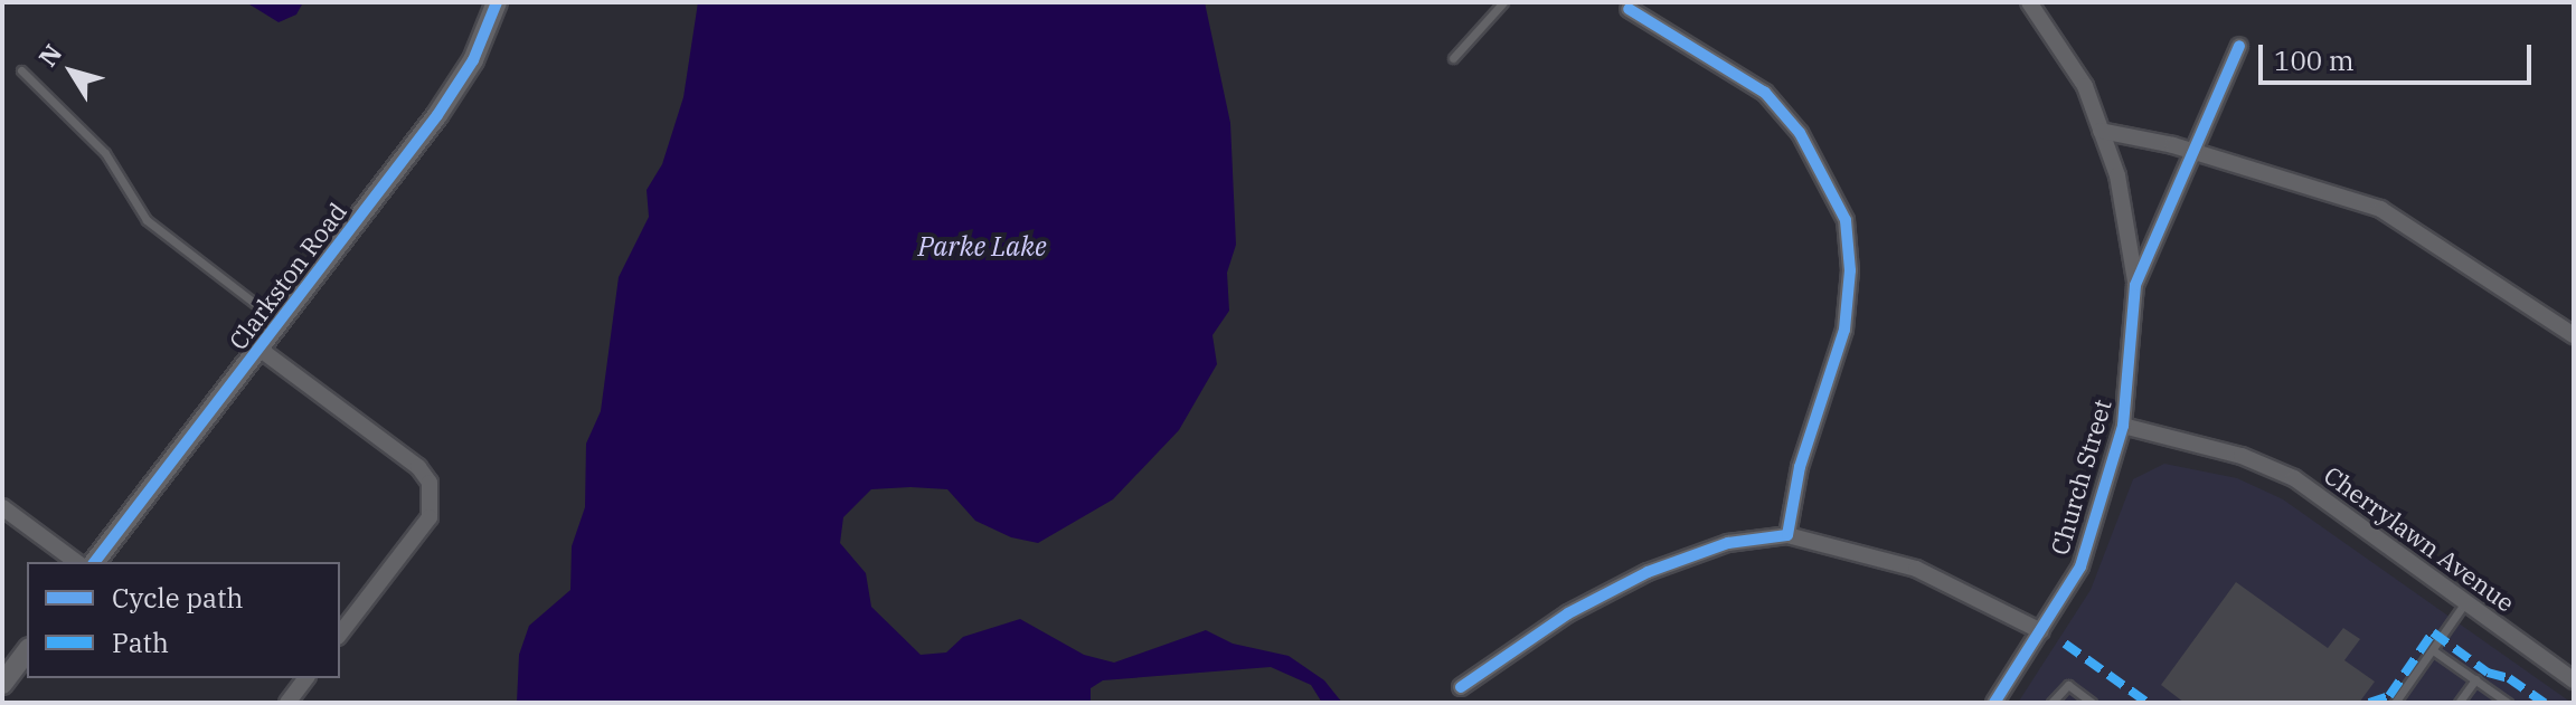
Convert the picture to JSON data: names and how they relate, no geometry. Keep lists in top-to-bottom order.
{
  "streets": {
    "street": ["Clarkston Road", "Church Street", "Cherrylawn Avenue"]
  },
  "crossings": [
    ["Church Street", "Cherrylawn Avenue"]
  ],
  "water": ["Parke Lake"],
  "legend": ["Cycle path", "Path"],
  "scale_bar": "100 m",
  "north": "top left"
}
